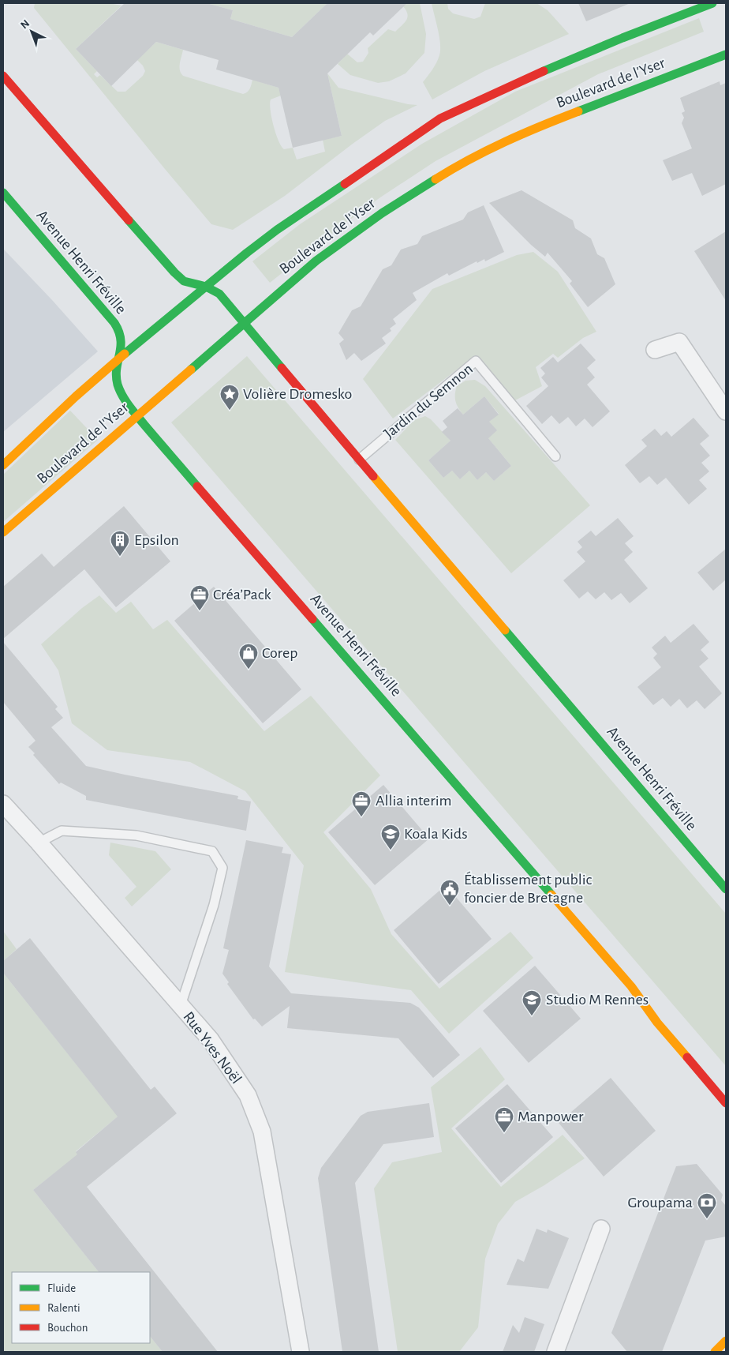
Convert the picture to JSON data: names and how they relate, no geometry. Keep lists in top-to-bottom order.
{
  "streets": {
    "main road": ["Boulevard de l'Yser", "Avenue Henri Fréville"],
    "street": ["Rue Yves Noël"],
    "lane": ["Jardin du Semnon"]
  },
  "crossings": [
    ["Boulevard de l'Yser", "Avenue Henri Fréville"],
    ["Avenue Henri Fréville", "Jardin du Semnon"]
  ],
  "places": {
    "place": ["Volière Dromesko"],
    "building": ["Epsilon"],
    "office": ["Créa’Pack", "Allia interim", "Manpower"],
    "shop": ["Corep"],
    "school or university": ["Koala Kids", "Studio M Rennes"],
    "public building": ["Établissement public foncier de Bretagne"],
    "bank": ["Groupama"]
  },
  "legend": ["Fluide", "Ralenti", "Bouchon"],
  "north": "top left"
}
